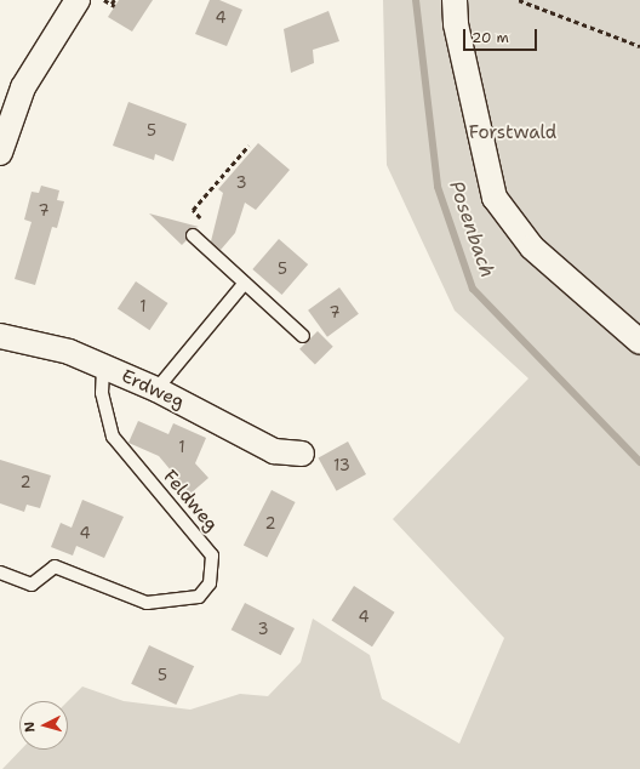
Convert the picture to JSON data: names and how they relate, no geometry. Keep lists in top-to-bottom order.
{
  "streets": {
    "street": ["Erdweg"],
    "lane": ["Feldweg"]
  },
  "crossings": [
    ["Erdweg", "Feldweg"]
  ],
  "water": ["Posenbach"],
  "parks": ["Forstwald"],
  "house_numbers": [
    "4",
    "5",
    "3",
    "7",
    "5",
    "1",
    "7",
    "1",
    "13",
    "2",
    "2",
    "4",
    "4",
    "3",
    "5"
  ],
  "scale_bar": "20 m",
  "north": "left"
}
